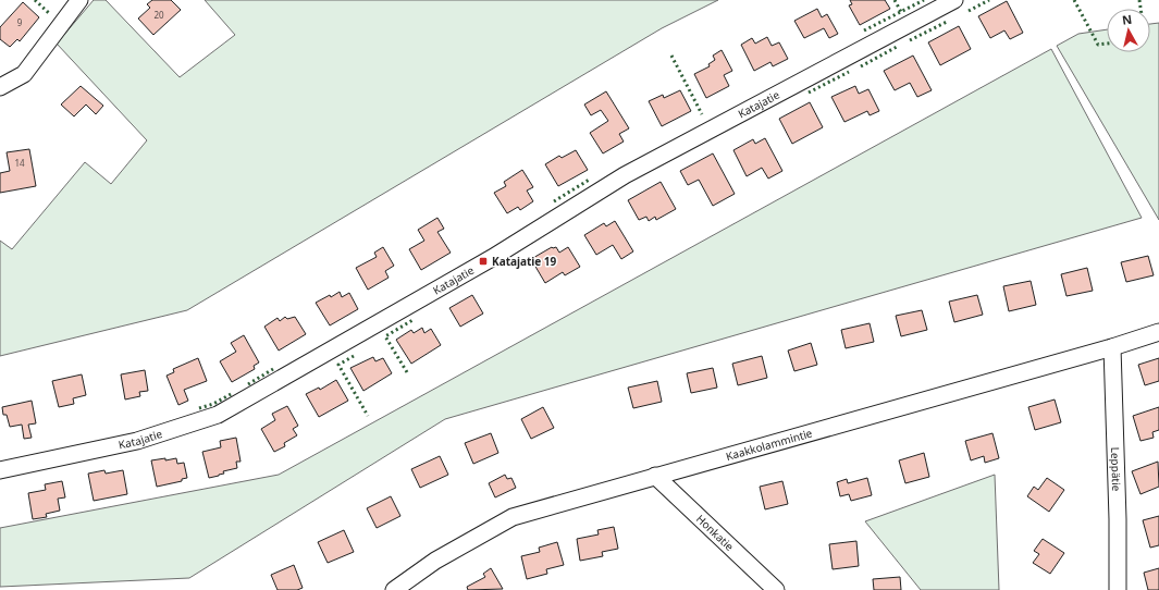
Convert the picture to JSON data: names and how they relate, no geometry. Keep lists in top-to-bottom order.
{
  "streets": {
    "street": [
      "Katajatie",
      "Kaakkolammintie",
      "Leppätie",
      "Honkatie"
    ]
  },
  "crossings": [
    ["Kaakkolammintie", "Leppätie"],
    ["Kaakkolammintie", "Honkatie"]
  ],
  "places": {
    "transit": ["Katajatie 19"]
  },
  "house_numbers": ["20", "9", "14"],
  "north": "top"
}
